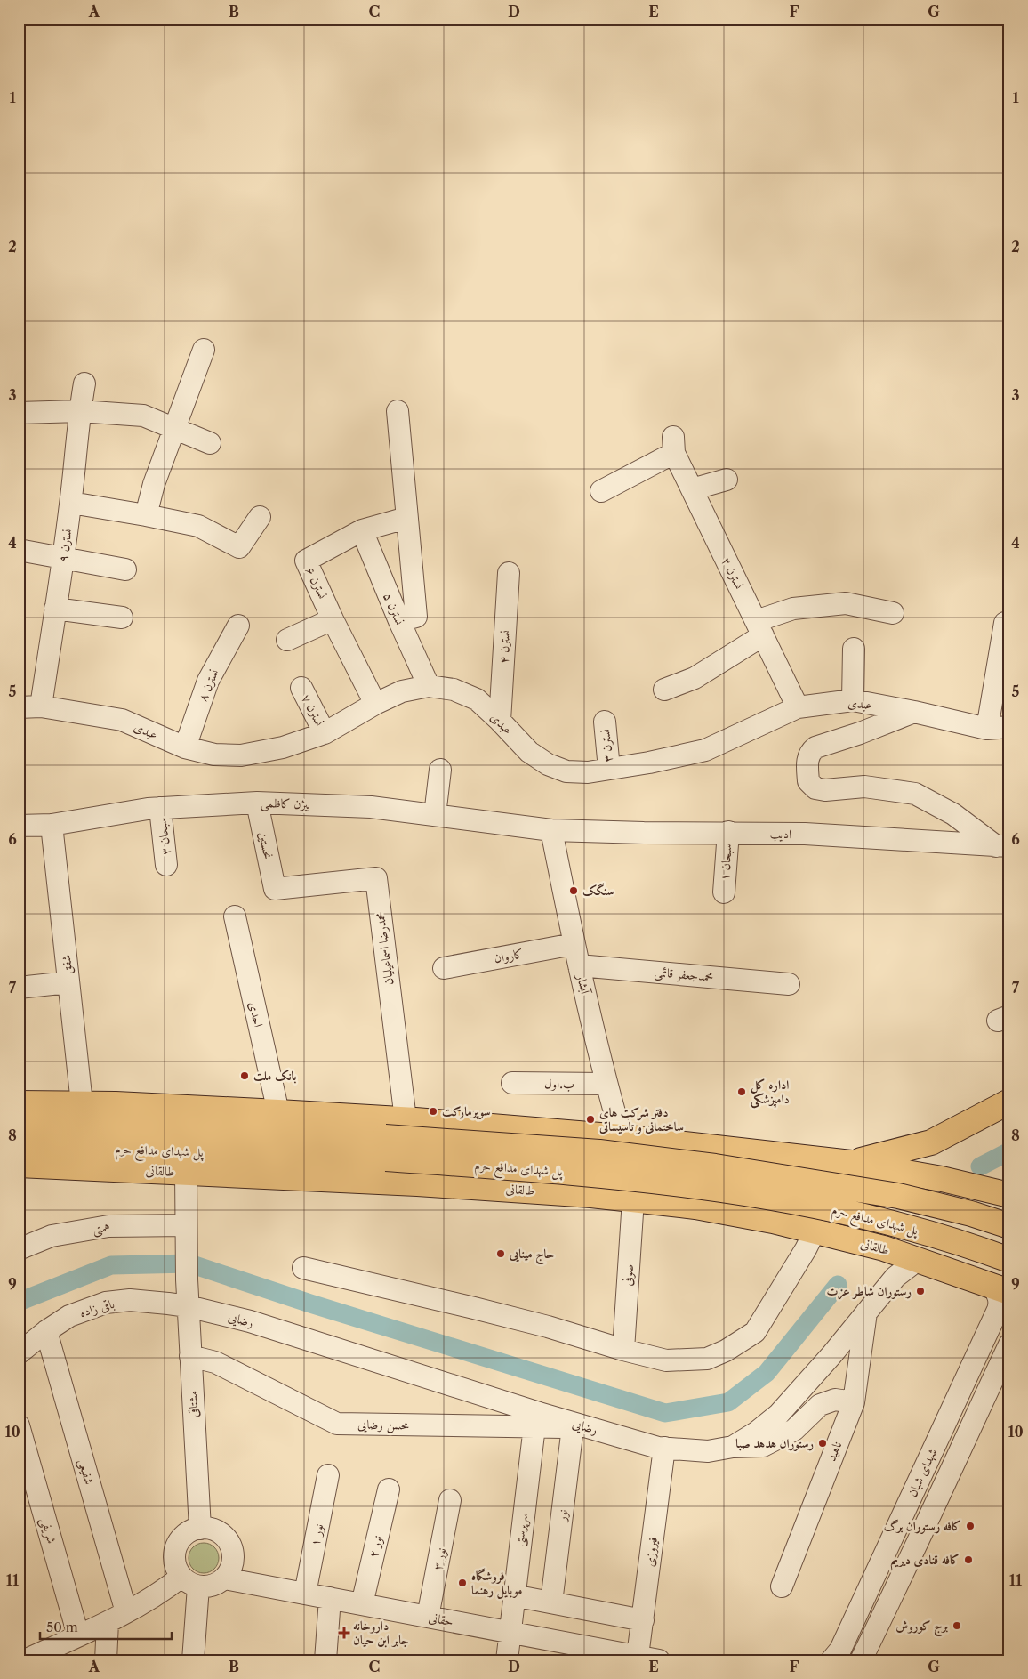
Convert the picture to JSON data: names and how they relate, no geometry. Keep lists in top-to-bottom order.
{
  "streets": {
    "main road": ["پل شهدای مدافع حرم", "طالقانی"],
    "street": [
      "نسترن ۹",
      "نسترن ۲",
      "نسترن ۶",
      "نسترن ۵",
      "نسترن ۴",
      "نسترن ۸",
      "عبدی",
      "نسترن ۷",
      "نسترن ۳",
      "بیژن کاظمی",
      "ادیب",
      "سبحان ۳",
      "نخستین",
      "سبحان ۱",
      "محمدرضا اسماعیلیان",
      "کاروان",
      "شفق",
      "محمدجعفر قائمی",
      "آبشار",
      "احدی",
      "ب.اول",
      "همتی",
      "صوفی",
      "باقی زاده",
      "رضایی",
      "مشتاقی",
      "محسن رضایی",
      "ناهید",
      "شفیعی",
      "شهدای شبان",
      "نور",
      "سرپرستی",
      "شریفی",
      "نور ۱",
      "نور ۲",
      "فیروزی",
      "نور ۳",
      "حقانی"
    ]
  },
  "crossings": [
    ["نسترن ۹", "عبدی"],
    ["نسترن ۲", "عبدی"],
    ["نسترن ۶", "نسترن ۵"],
    ["نسترن ۶", "عبدی"],
    ["نسترن ۵", "عبدی"],
    ["نسترن ۴", "عبدی"],
    ["نسترن ۸", "عبدی"],
    ["عبدی", "نسترن ۷"],
    ["عبدی", "نسترن ۳"],
    ["بیژن کاظمی", "ادیب"],
    ["بیژن کاظمی", "سبحان ۳"],
    ["بیژن کاظمی", "نخستین"],
    ["بیژن کاظمی", "شفق"],
    ["بیژن کاظمی", "آبشار"],
    ["ادیب", "سبحان ۱"],
    ["ادیب", "آبشار"],
    ["نخستین", "محمدرضا اسماعیلیان"],
    ["کاروان", "آبشار"],
    ["محمدجعفر قائمی", "آبشار"],
    ["آبشار", "ب.اول"],
    ["طالقانی", "صوفی"],
    ["طالقانی", "رضایی"],
    ["طالقانی", "مشتاقی"],
    ["طالقانی", "شهدای شبان"],
    ["همتی", "مشتاقی"],
    ["باقی زاده", "رضایی"],
    ["باقی زاده", "مشتاقی"],
    ["باقی زاده", "شفیعی"],
    ["رضایی", "مشتاقی"],
    ["رضایی", "محسن رضایی"],
    ["رضایی", "ناهید"],
    ["رضایی", "نور"],
    ["رضایی", "فیروزی"],
    ["مشتاقی", "محسن رضایی"],
    ["مشتاقی", "حقانی"],
    ["محسن رضایی", "نور"],
    ["محسن رضایی", "سرپرستی"],
    ["سرپرستی", "حقانی"],
    ["نور ۱", "حقانی"],
    ["نور ۲", "حقانی"],
    ["فیروزی", "حقانی"],
    ["نور ۳", "حقانی"]
  ],
  "places": {
    "other": [
      "سنگک",
      "بانک ملت",
      "اداره کل دامپزشکی",
      "سوپرمارکت",
      "دفتر شرکت های ساختمانی و تاسیساتی",
      "حاج مینایی",
      "رستوران شاطر عزت",
      "رستوران هدهد صبا",
      "کافه رستوران برگ",
      "کافه قنادی دیریم",
      "فروشگاه موبایل رهنما",
      "برج کوروش"
    ],
    "health": ["داروخانه جابر ابن حیان"]
  },
  "scale_bar": "50 m",
  "grid": {
    "columns": [
      "A",
      "B",
      "C",
      "D",
      "E",
      "F",
      "G"
    ],
    "rows": [
      "1",
      "2",
      "3",
      "4",
      "5",
      "6",
      "7",
      "8",
      "9",
      "10",
      "11"
    ]
  }
}
